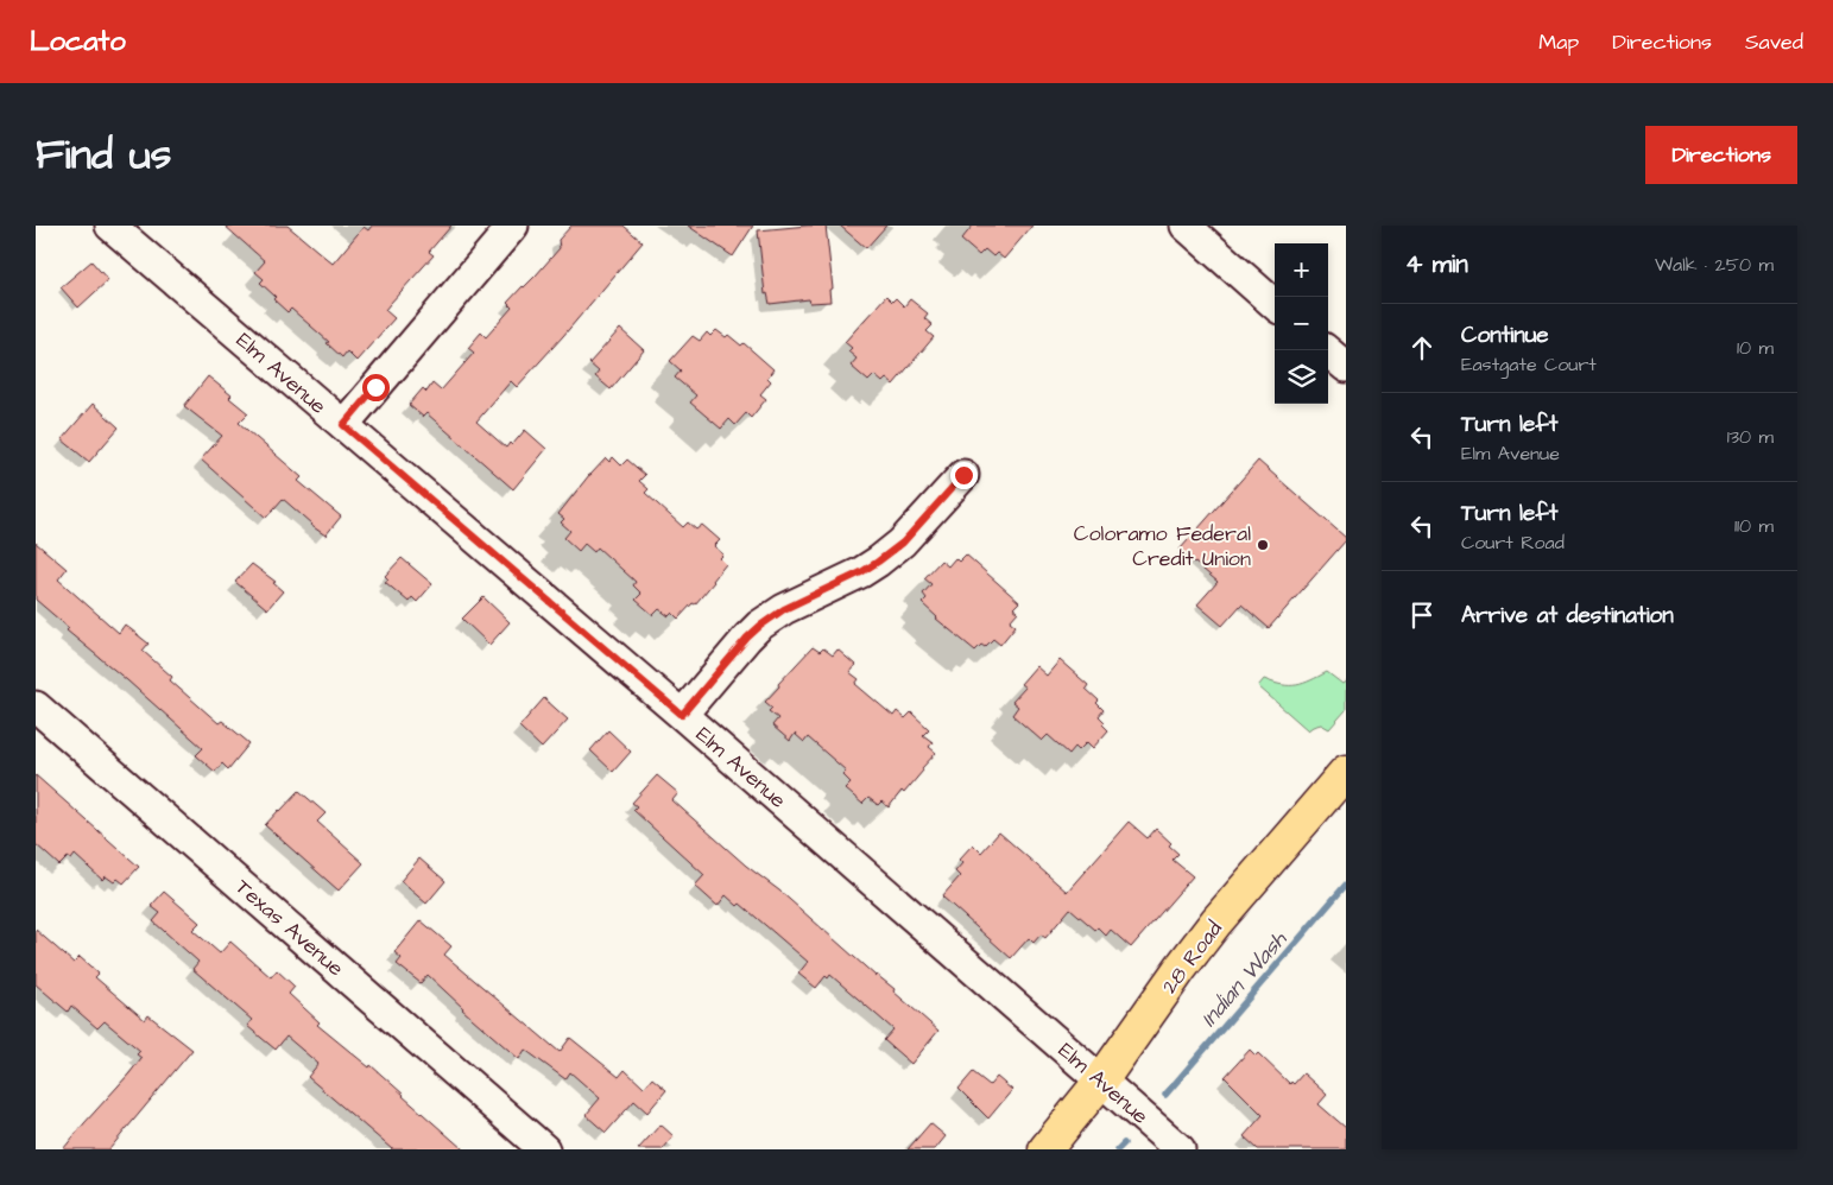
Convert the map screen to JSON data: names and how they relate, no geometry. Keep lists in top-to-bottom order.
{
  "streets": {
    "main road": ["28 Road"],
    "street": ["Elm Avenue", "Texas Avenue"]
  },
  "crossings": [
    ["Elm Avenue", "28 Road"]
  ],
  "water": ["Indian Wash"],
  "places": ["Coloramo Federal Credit Union"],
  "page": {
    "header": "Locato",
    "nav": ["Map", "Directions", "Saved"],
    "title": "Find us",
    "buttons": "Directions",
    "heading": ["4 min", "Walk · 250 m"],
    "map_buttons": ["+", "−"],
    "list": [
      ["Continue", "Eastgate Court", "10 m"],
      ["Turn left", "Elm Avenue", "130 m"],
      ["Turn left", "Court Road", "110 m"],
      "Arrive at destination"
    ]
  }
}
